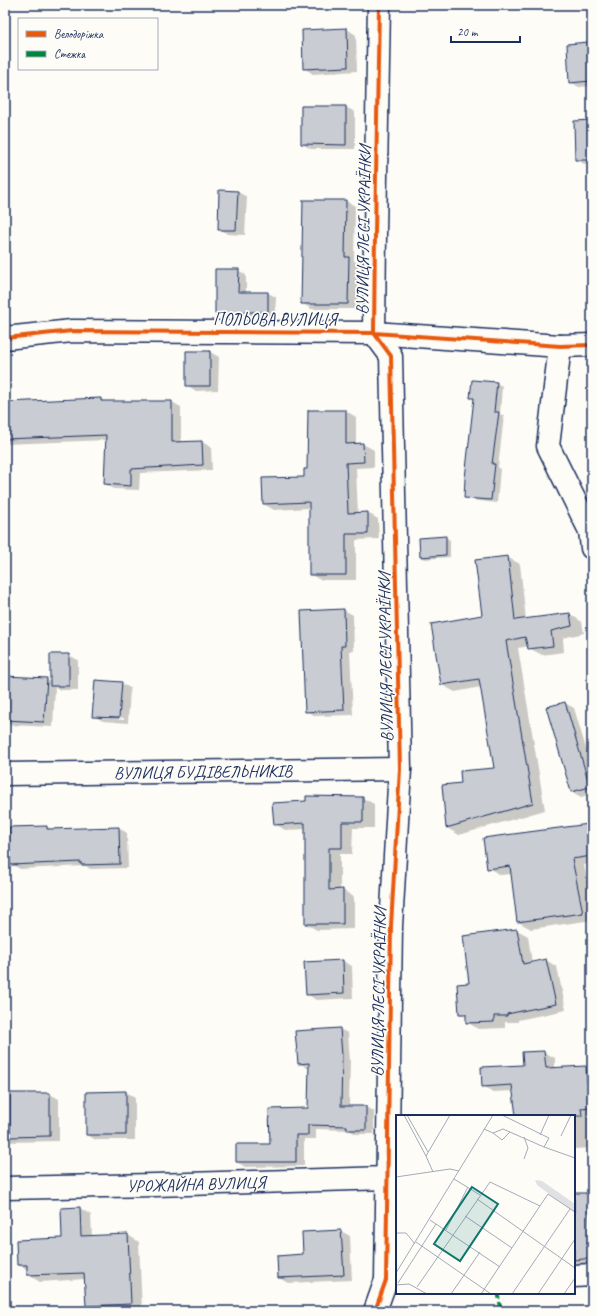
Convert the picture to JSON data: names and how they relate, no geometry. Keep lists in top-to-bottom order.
{
  "streets": {
    "street": [
      "ВУЛИЦЯ ЛЕСІ УКРАЇНКИ",
      "ПОЛЬОВА ВУЛИЦЯ",
      "ВУЛИЦЯ БУДІВЕЛЬНИКІВ",
      "УРОЖАЙНА ВУЛИЦЯ"
    ]
  },
  "crossings": [
    ["ВУЛИЦЯ ЛЕСІ УКРАЇНКИ", "ПОЛЬОВА ВУЛИЦЯ"],
    ["ВУЛИЦЯ ЛЕСІ УКРАЇНКИ", "ВУЛИЦЯ БУДІВЕЛЬНИКІВ"],
    ["ВУЛИЦЯ ЛЕСІ УКРАЇНКИ", "УРОЖАЙНА ВУЛИЦЯ"]
  ],
  "legend": ["Велодоріжка", "Стежка"],
  "scale_bar": "20 m"
}
